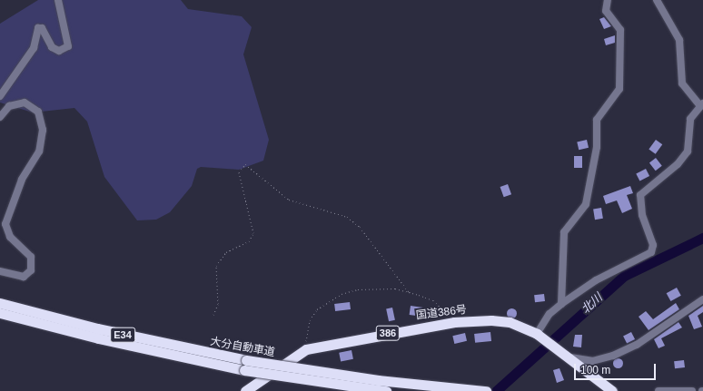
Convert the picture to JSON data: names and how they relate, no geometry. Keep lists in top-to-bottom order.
{
  "streets": {
    "highway": [
      "国道386号",
      "386",
      "E34",
      "大分自動車道"
    ]
  },
  "water": ["北川"],
  "scale_bar": "100 m"
}
